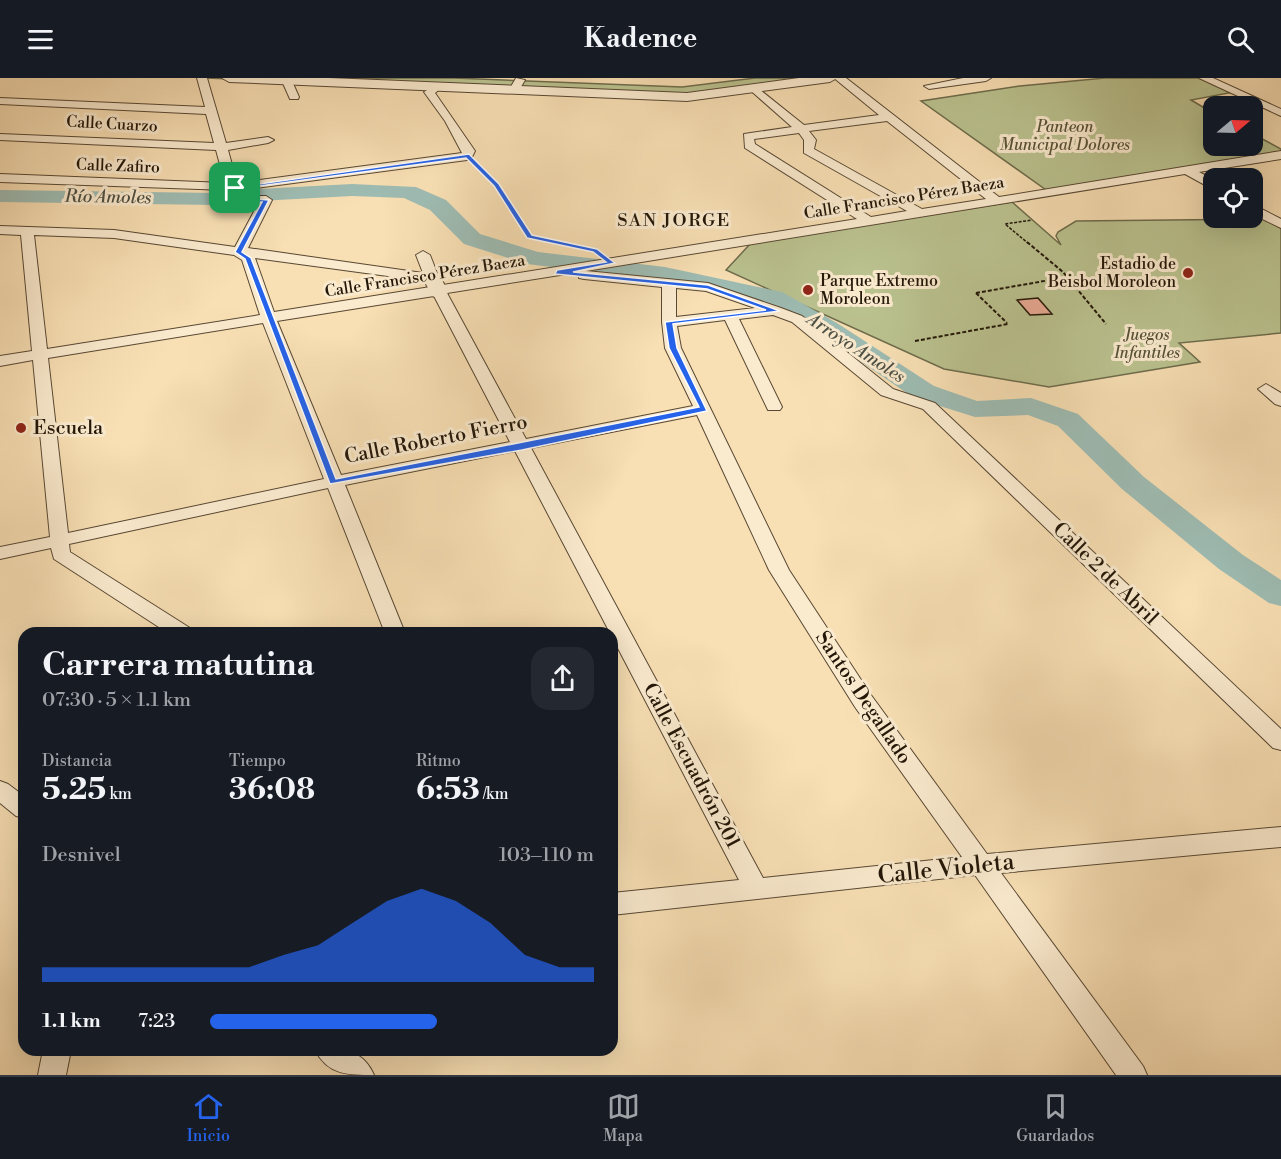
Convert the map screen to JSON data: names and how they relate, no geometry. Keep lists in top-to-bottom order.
{
  "streets": {
    "street": [
      "Calle Cuarzo",
      "Calle Zafiro",
      "Calle Francisco Pérez Baeza",
      "Calle Roberto Fierro",
      "Calle 2 de Abril",
      "Santos Degallado",
      "Calle Escuadrón 201",
      "Calle Violeta"
    ]
  },
  "crossings": [
    ["Calle Francisco Pérez Baeza", "Calle Escuadrón 201"],
    ["Calle Roberto Fierro", "Santos Degallado"],
    ["Calle Roberto Fierro", "Calle Escuadrón 201"],
    ["Santos Degallado", "Calle Violeta"],
    ["Calle Escuadrón 201", "Calle Violeta"]
  ],
  "districts": ["SAN JORGE"],
  "water": ["Río Amoles", "Arroyo Amoles"],
  "parks": ["Panteon Municipal Dolores", "Juegos Infantiles"],
  "places": ["Estadio de Beisbol Moroleon", "Parque Extremo Moroleon", "Escuela"],
  "north": "right",
  "page": {
    "header": "Kadence",
    "heading": ["Carrera matutina", "07:30 · 5 × 1.1 km"],
    "stats": [
      ["Distancia", "5.25 km"],
      ["Tiempo", "36:08"],
      ["Ritmo", "6:53 /km"]
    ],
    "chart": ["Desnivel", "103–110 m"],
    "list": [
      {
        "name": "1.1 km",
        "note": "7:23"
      }
    ],
    "tabs": ["Inicio", "Mapa", "Guardados"]
  }
}
